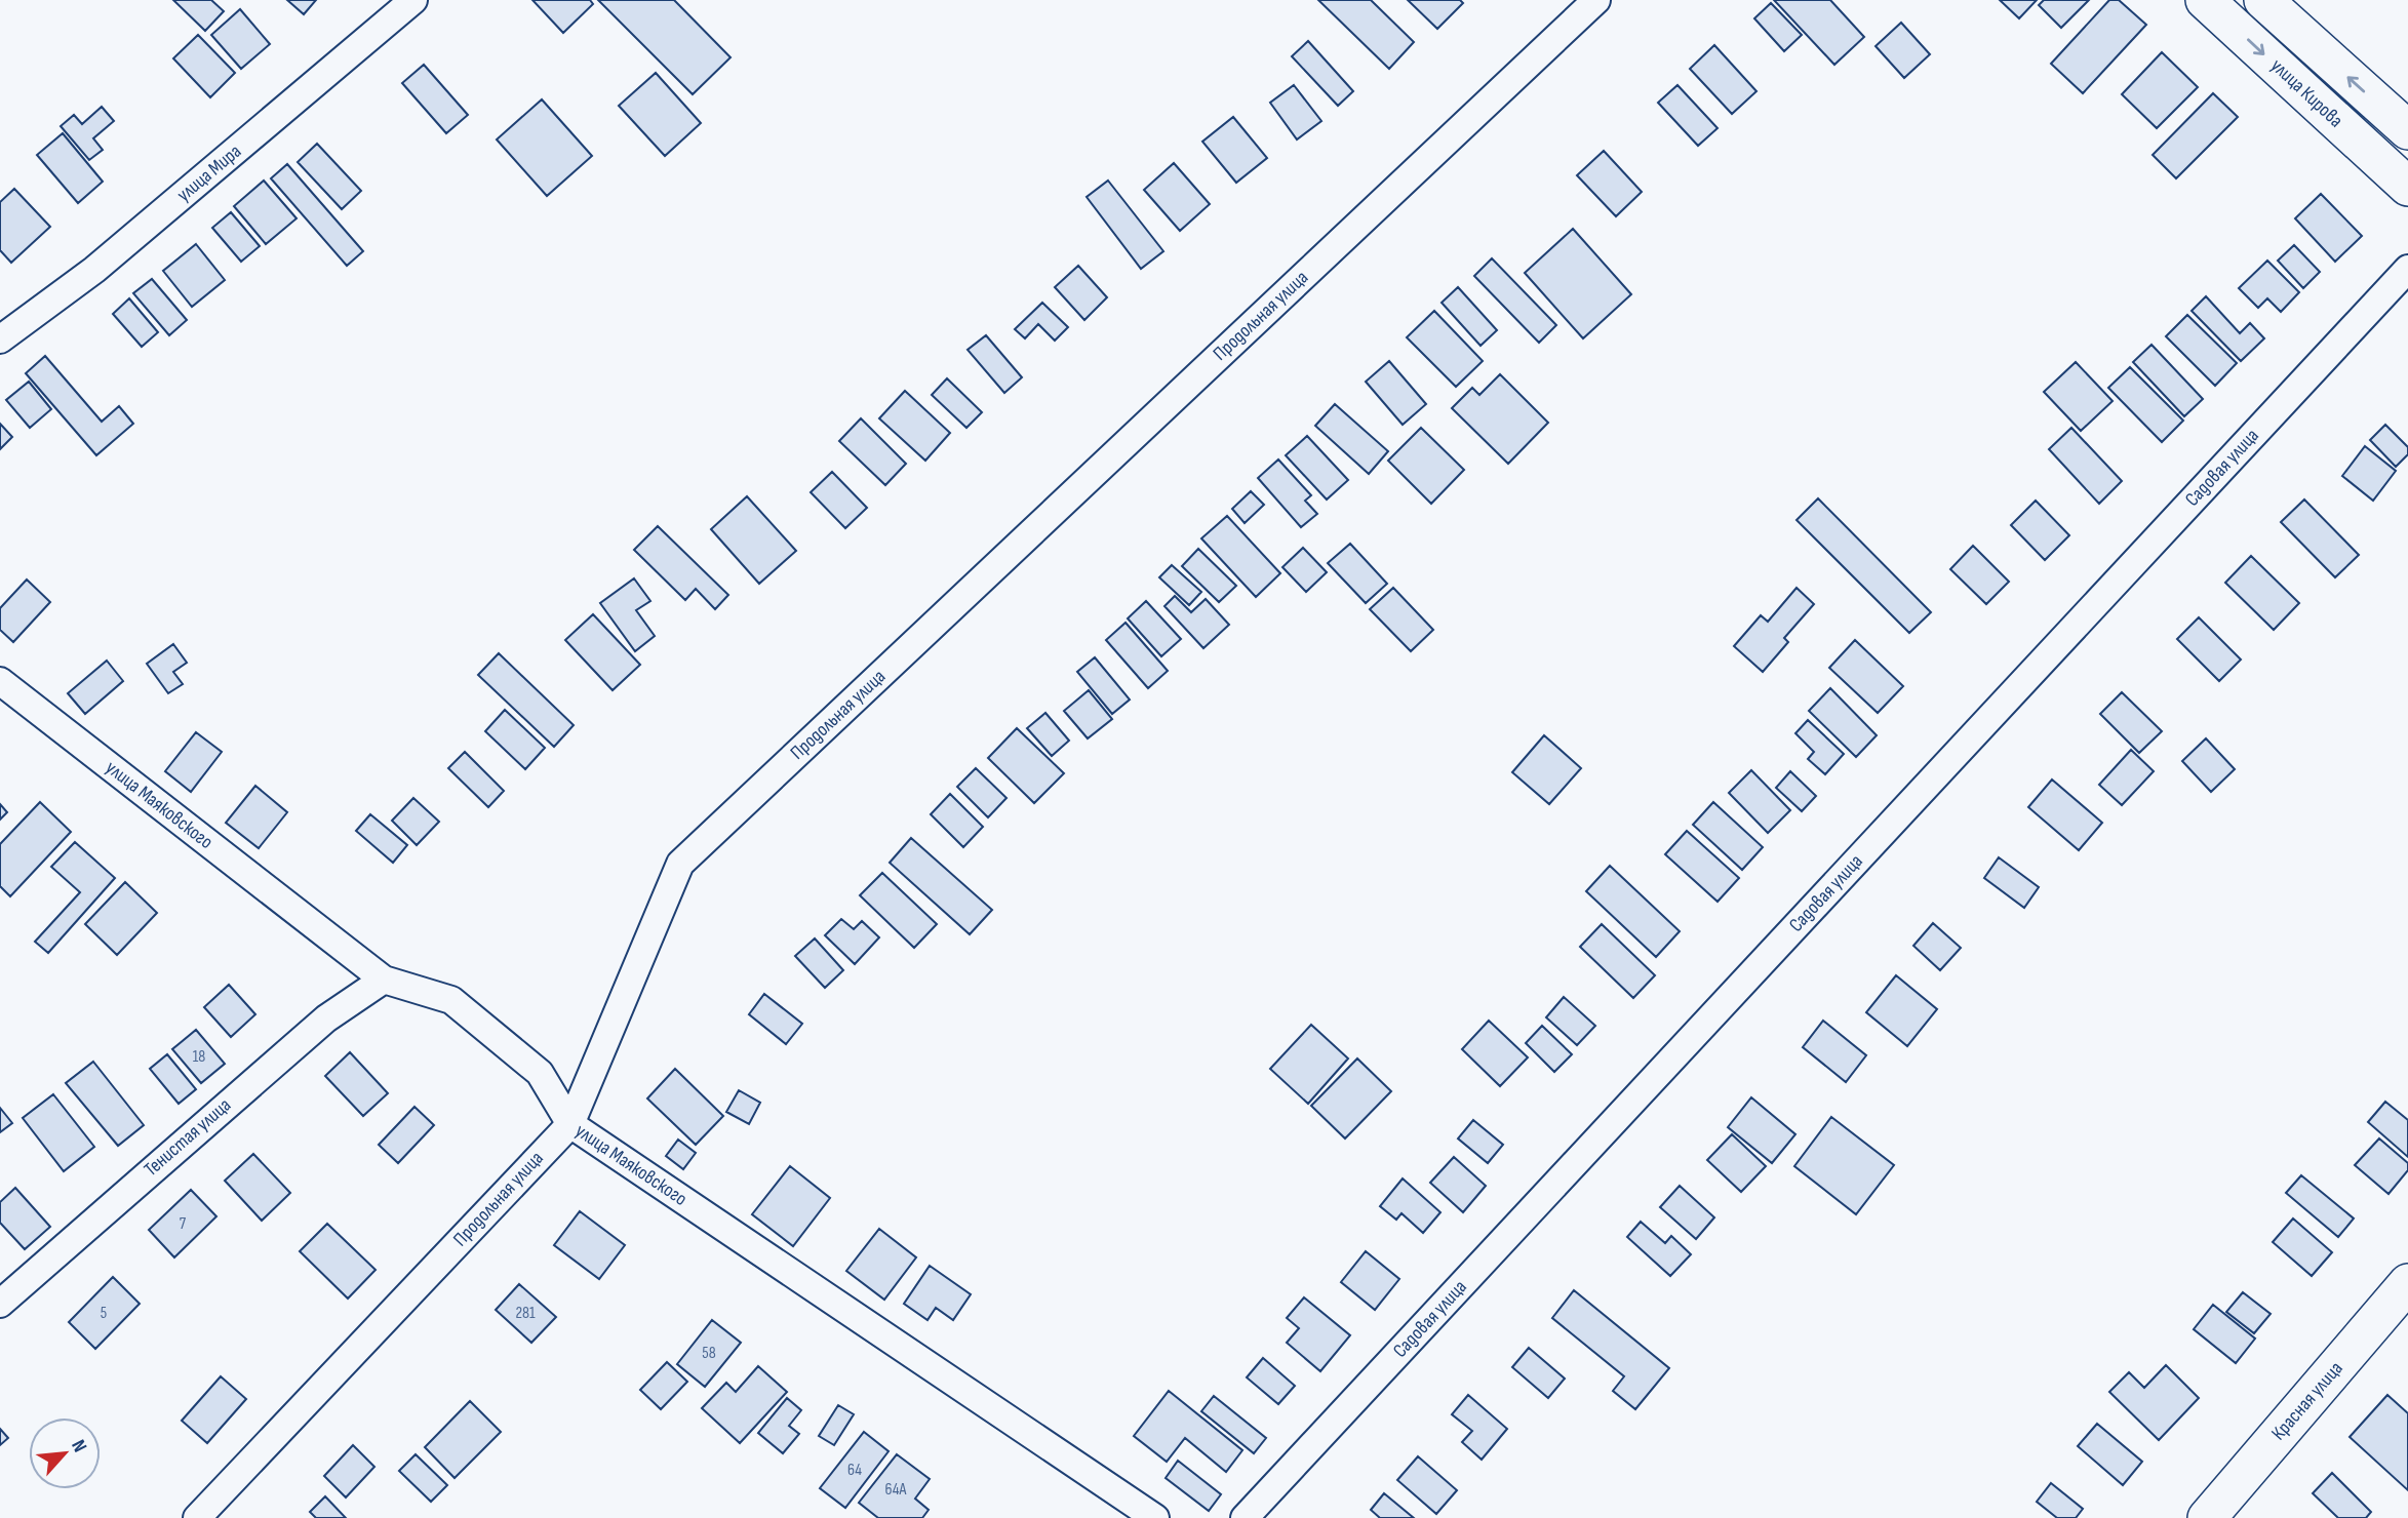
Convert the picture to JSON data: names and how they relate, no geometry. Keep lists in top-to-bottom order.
{
  "streets": {
    "street": [
      "улица Кирова",
      "улица Мира",
      "Продольная улица",
      "Садовая улица",
      "улица Маяковского",
      "Тенистая улица",
      "Красная улица"
    ]
  },
  "crossings": [
    ["Продольная улица", "улица Маяковского"],
    ["улица Маяковского", "Тенистая улица"]
  ],
  "house_numbers": [
    "18",
    "7",
    "5",
    "281",
    "58",
    "64",
    "64А"
  ],
  "north": "top right"
}
